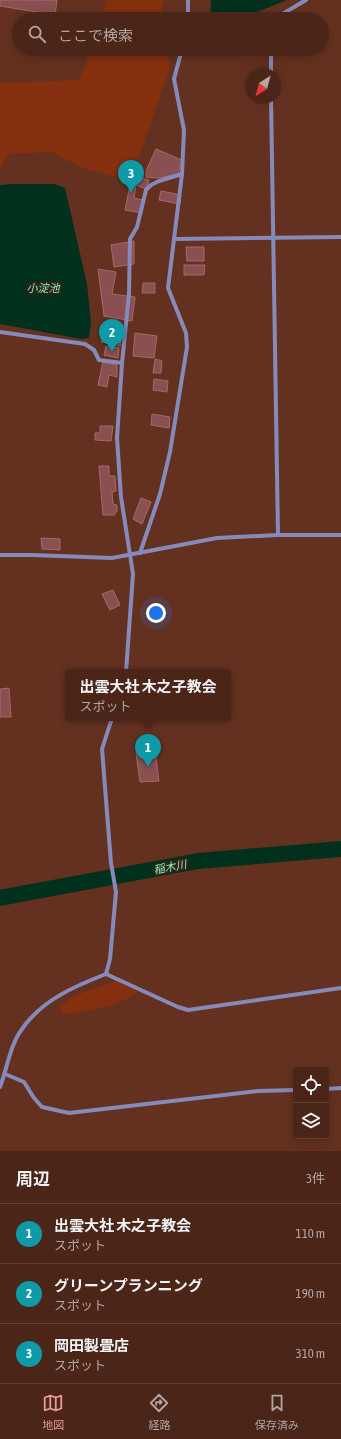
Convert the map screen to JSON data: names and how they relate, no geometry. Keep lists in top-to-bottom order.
{
  "water": ["小淀池", "稲木川"],
  "north": "bottom left",
  "page": {
    "search": "ここで検索",
    "pins": ["3", "2", "1"],
    "popup": ["出雲大社 木之子教会", "スポット"],
    "heading": ["周辺", "3件"],
    "list": [
      {
        "mark": "1",
        "name": "出雲大社 木之子教会",
        "note": "スポット",
        "value": "110 m"
      },
      {
        "mark": "2",
        "name": "グリーンプランニング",
        "note": "スポット",
        "value": "190 m"
      },
      {
        "mark": "3",
        "name": "岡田製畳店",
        "note": "スポット",
        "value": "310 m"
      }
    ],
    "nav": ["地図", "経路", "保存済み"]
  }
}
